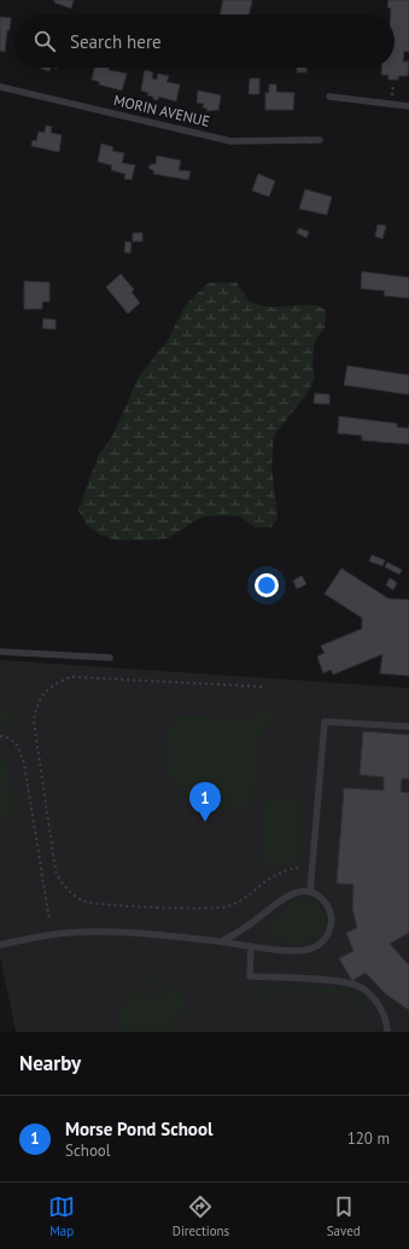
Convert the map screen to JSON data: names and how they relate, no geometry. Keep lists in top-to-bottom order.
{
  "streets": {
    "lane": ["MORIN AVENUE"]
  },
  "page": {
    "search": "Search here",
    "pins": "1",
    "heading": "Nearby",
    "list": [
      {
        "mark": "1",
        "name": "Morse Pond School",
        "note": "School",
        "value": "120 m"
      }
    ],
    "nav": ["Map", "Directions", "Saved"]
  }
}
